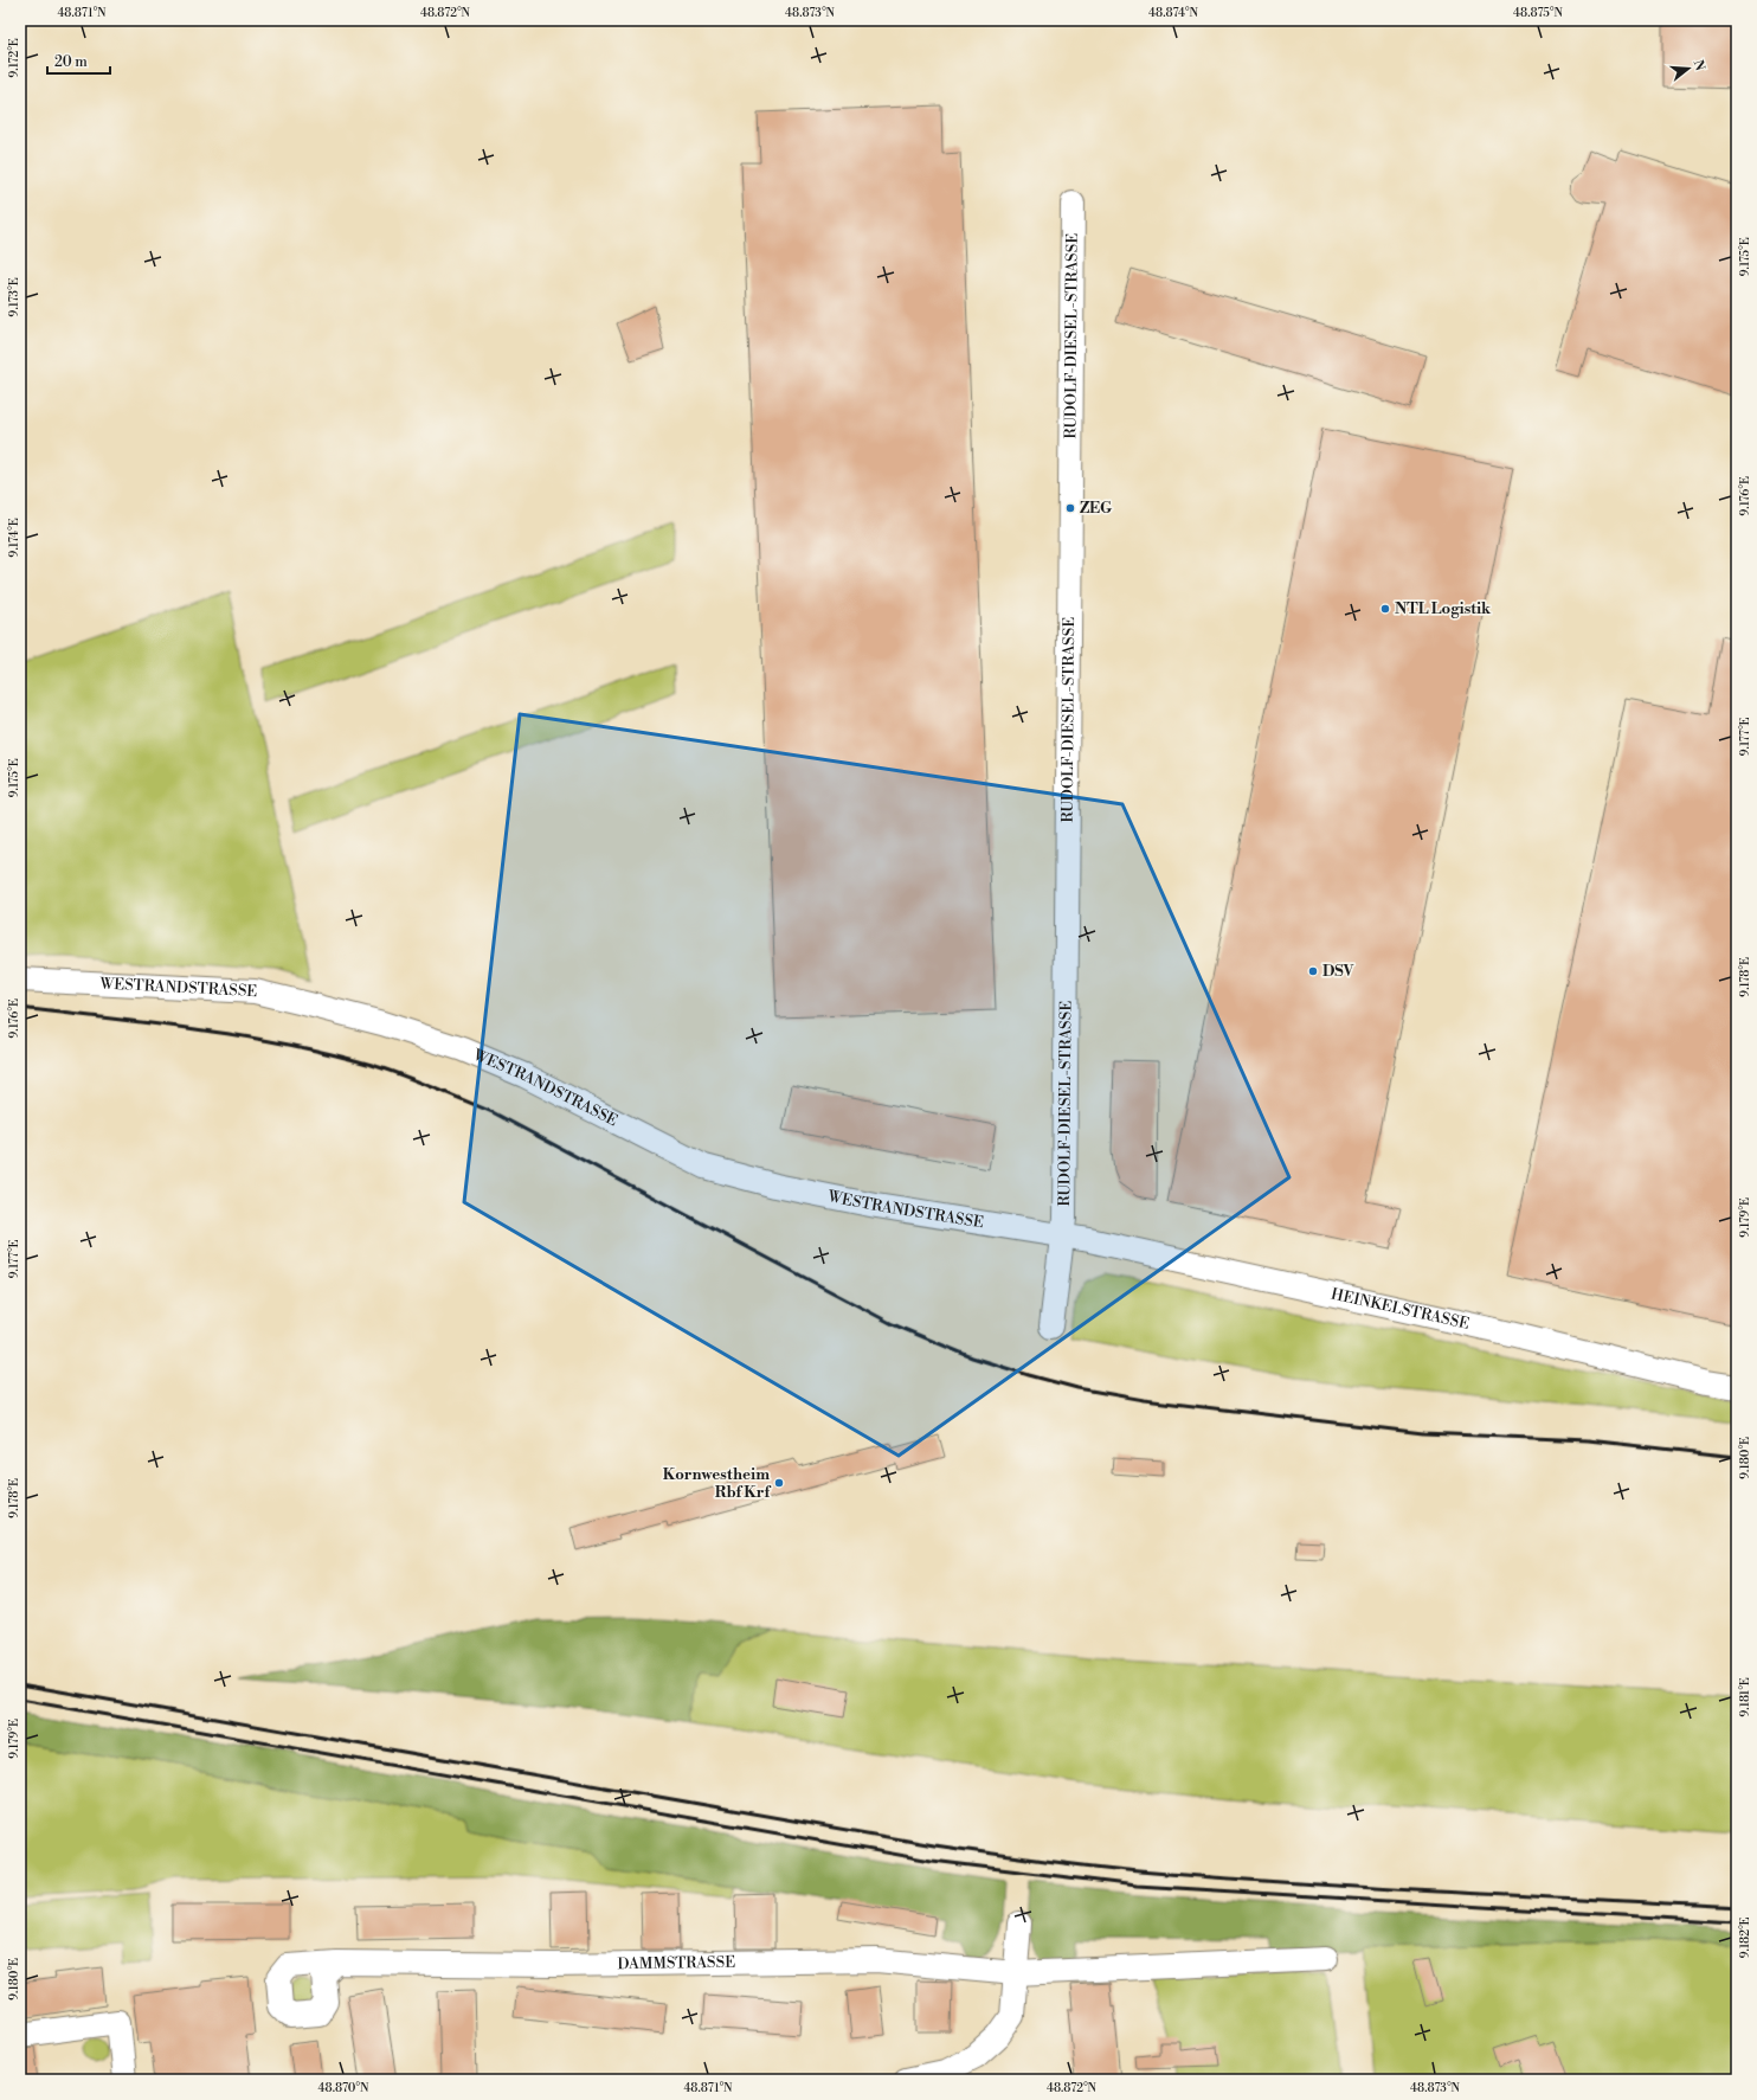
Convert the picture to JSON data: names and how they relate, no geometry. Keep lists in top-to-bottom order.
{
  "streets": {
    "street": [
      "RUDOLF-DIESEL-STRASSE",
      "WESTRANDSTRASSE",
      "HEINKELSTRASSE",
      "DAMMSTRASSE"
    ]
  },
  "crossings": [
    ["RUDOLF-DIESEL-STRASSE", "WESTRANDSTRASSE"],
    ["RUDOLF-DIESEL-STRASSE", "HEINKELSTRASSE"],
    ["WESTRANDSTRASSE", "HEINKELSTRASSE"]
  ],
  "places": [
    "ZEG",
    "NTL Logistik",
    "DSV",
    "Kornwestheim Rbf Krf"
  ],
  "scale_bar": "20 m",
  "north": "right",
  "coordinates": [
    "48.871°N",
    "48.872°N",
    "48.873°N",
    "48.874°N",
    "48.875°N",
    "9.172°E",
    "9.175°E",
    "9.173°E",
    "9.176°E",
    "9.174°E",
    "9.177°E",
    "9.178°E",
    "9.179°E",
    "9.180°E",
    "9.181°E",
    "9.182°E",
    "48.870°N"
  ]
}
